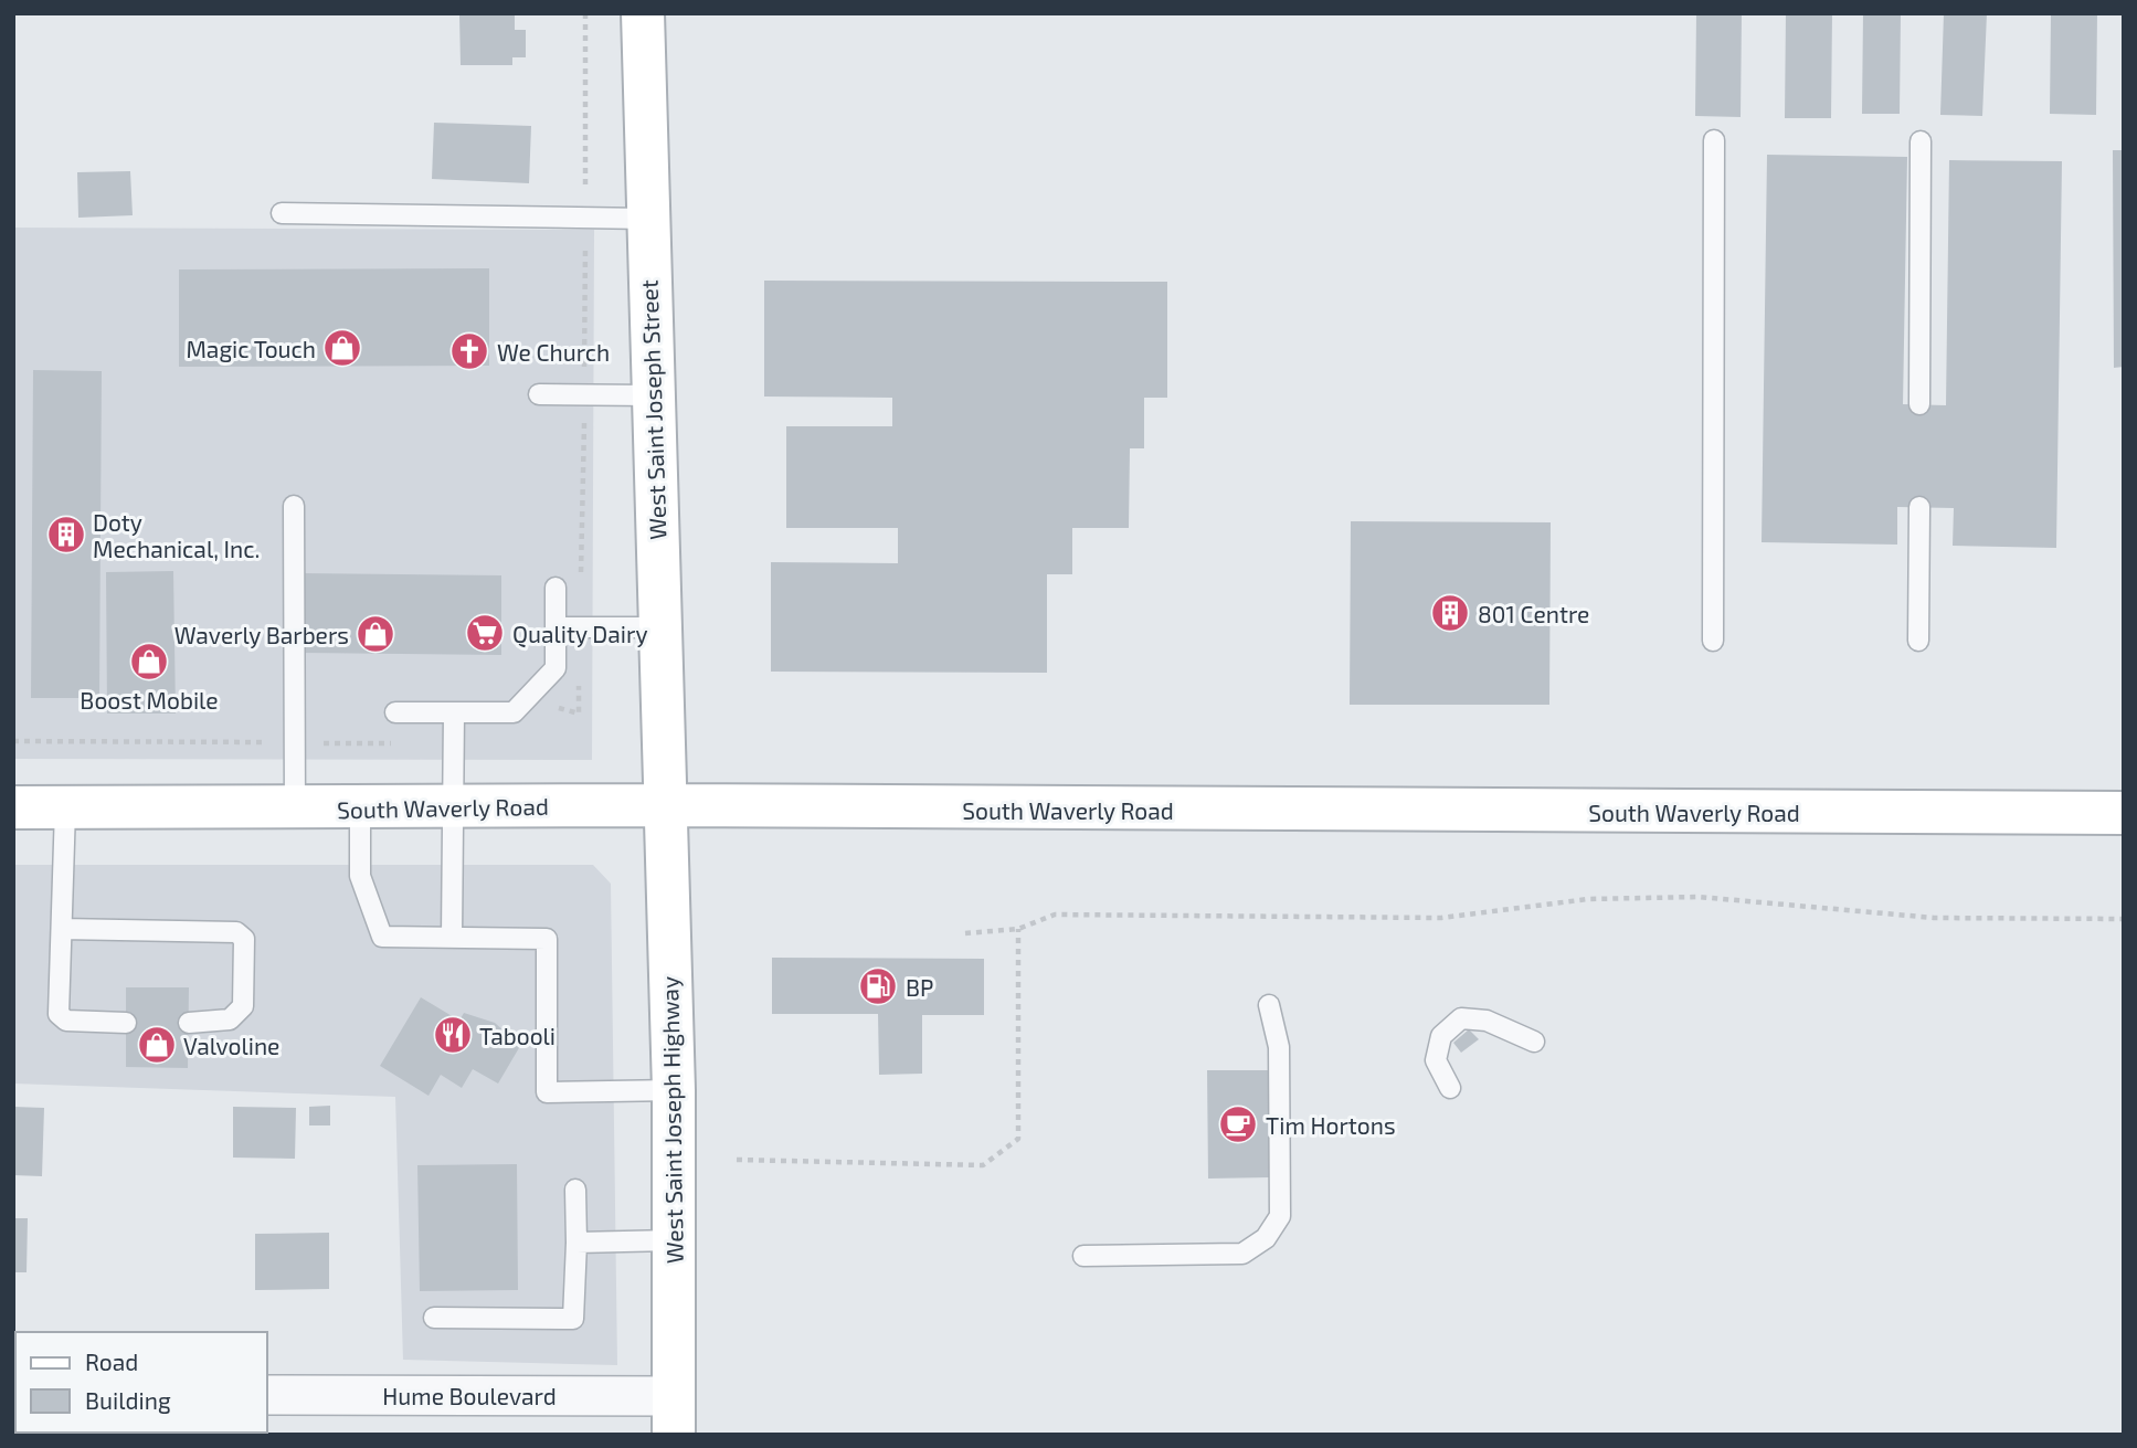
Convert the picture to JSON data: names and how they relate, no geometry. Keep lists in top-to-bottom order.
{
  "streets": {
    "main road": ["West Saint Joseph Street", "South Waverly Road", "West Saint Joseph Highway"],
    "street": ["Hume Boulevard"]
  },
  "crossings": [
    ["West Saint Joseph Street", "South Waverly Road"],
    ["West Saint Joseph Street", "West Saint Joseph Highway"],
    ["South Waverly Road", "West Saint Joseph Highway"],
    ["West Saint Joseph Highway", "Hume Boulevard"]
  ],
  "places": {
    "shop": [
      "Magic Touch",
      "Waverly Barbers",
      "Boost Mobile",
      "Valvoline"
    ],
    "church": ["We Church"],
    "building": ["Doty Mechanical, Inc.", "801 Centre"],
    "supermarket": ["Quality Dairy"],
    "fuel station": ["BP"],
    "restaurant": ["Tabooli"],
    "cafe": ["Tim Hortons"]
  },
  "legend": ["Road", "Building"]
}
